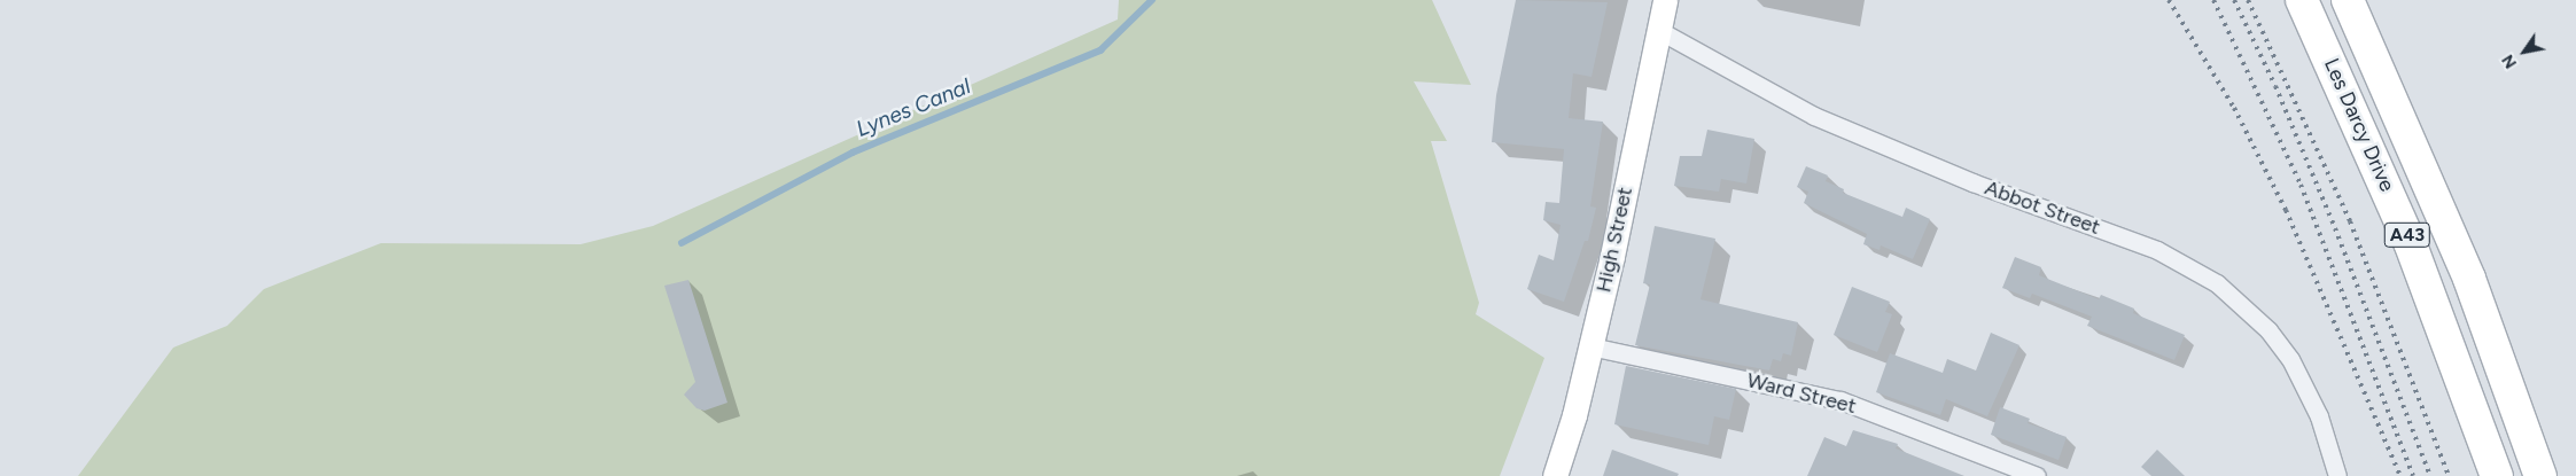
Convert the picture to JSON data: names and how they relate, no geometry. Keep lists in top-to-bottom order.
{
  "streets": {
    "highway": ["Les Darcy Drive", "A43"],
    "main road": ["High Street"],
    "street": ["Abbot Street", "Ward Street"]
  },
  "crossings": [
    ["Abbot Street", "High Street"],
    ["High Street", "Ward Street"]
  ],
  "water": ["Lynes Canal"],
  "north": "bottom left"
}
